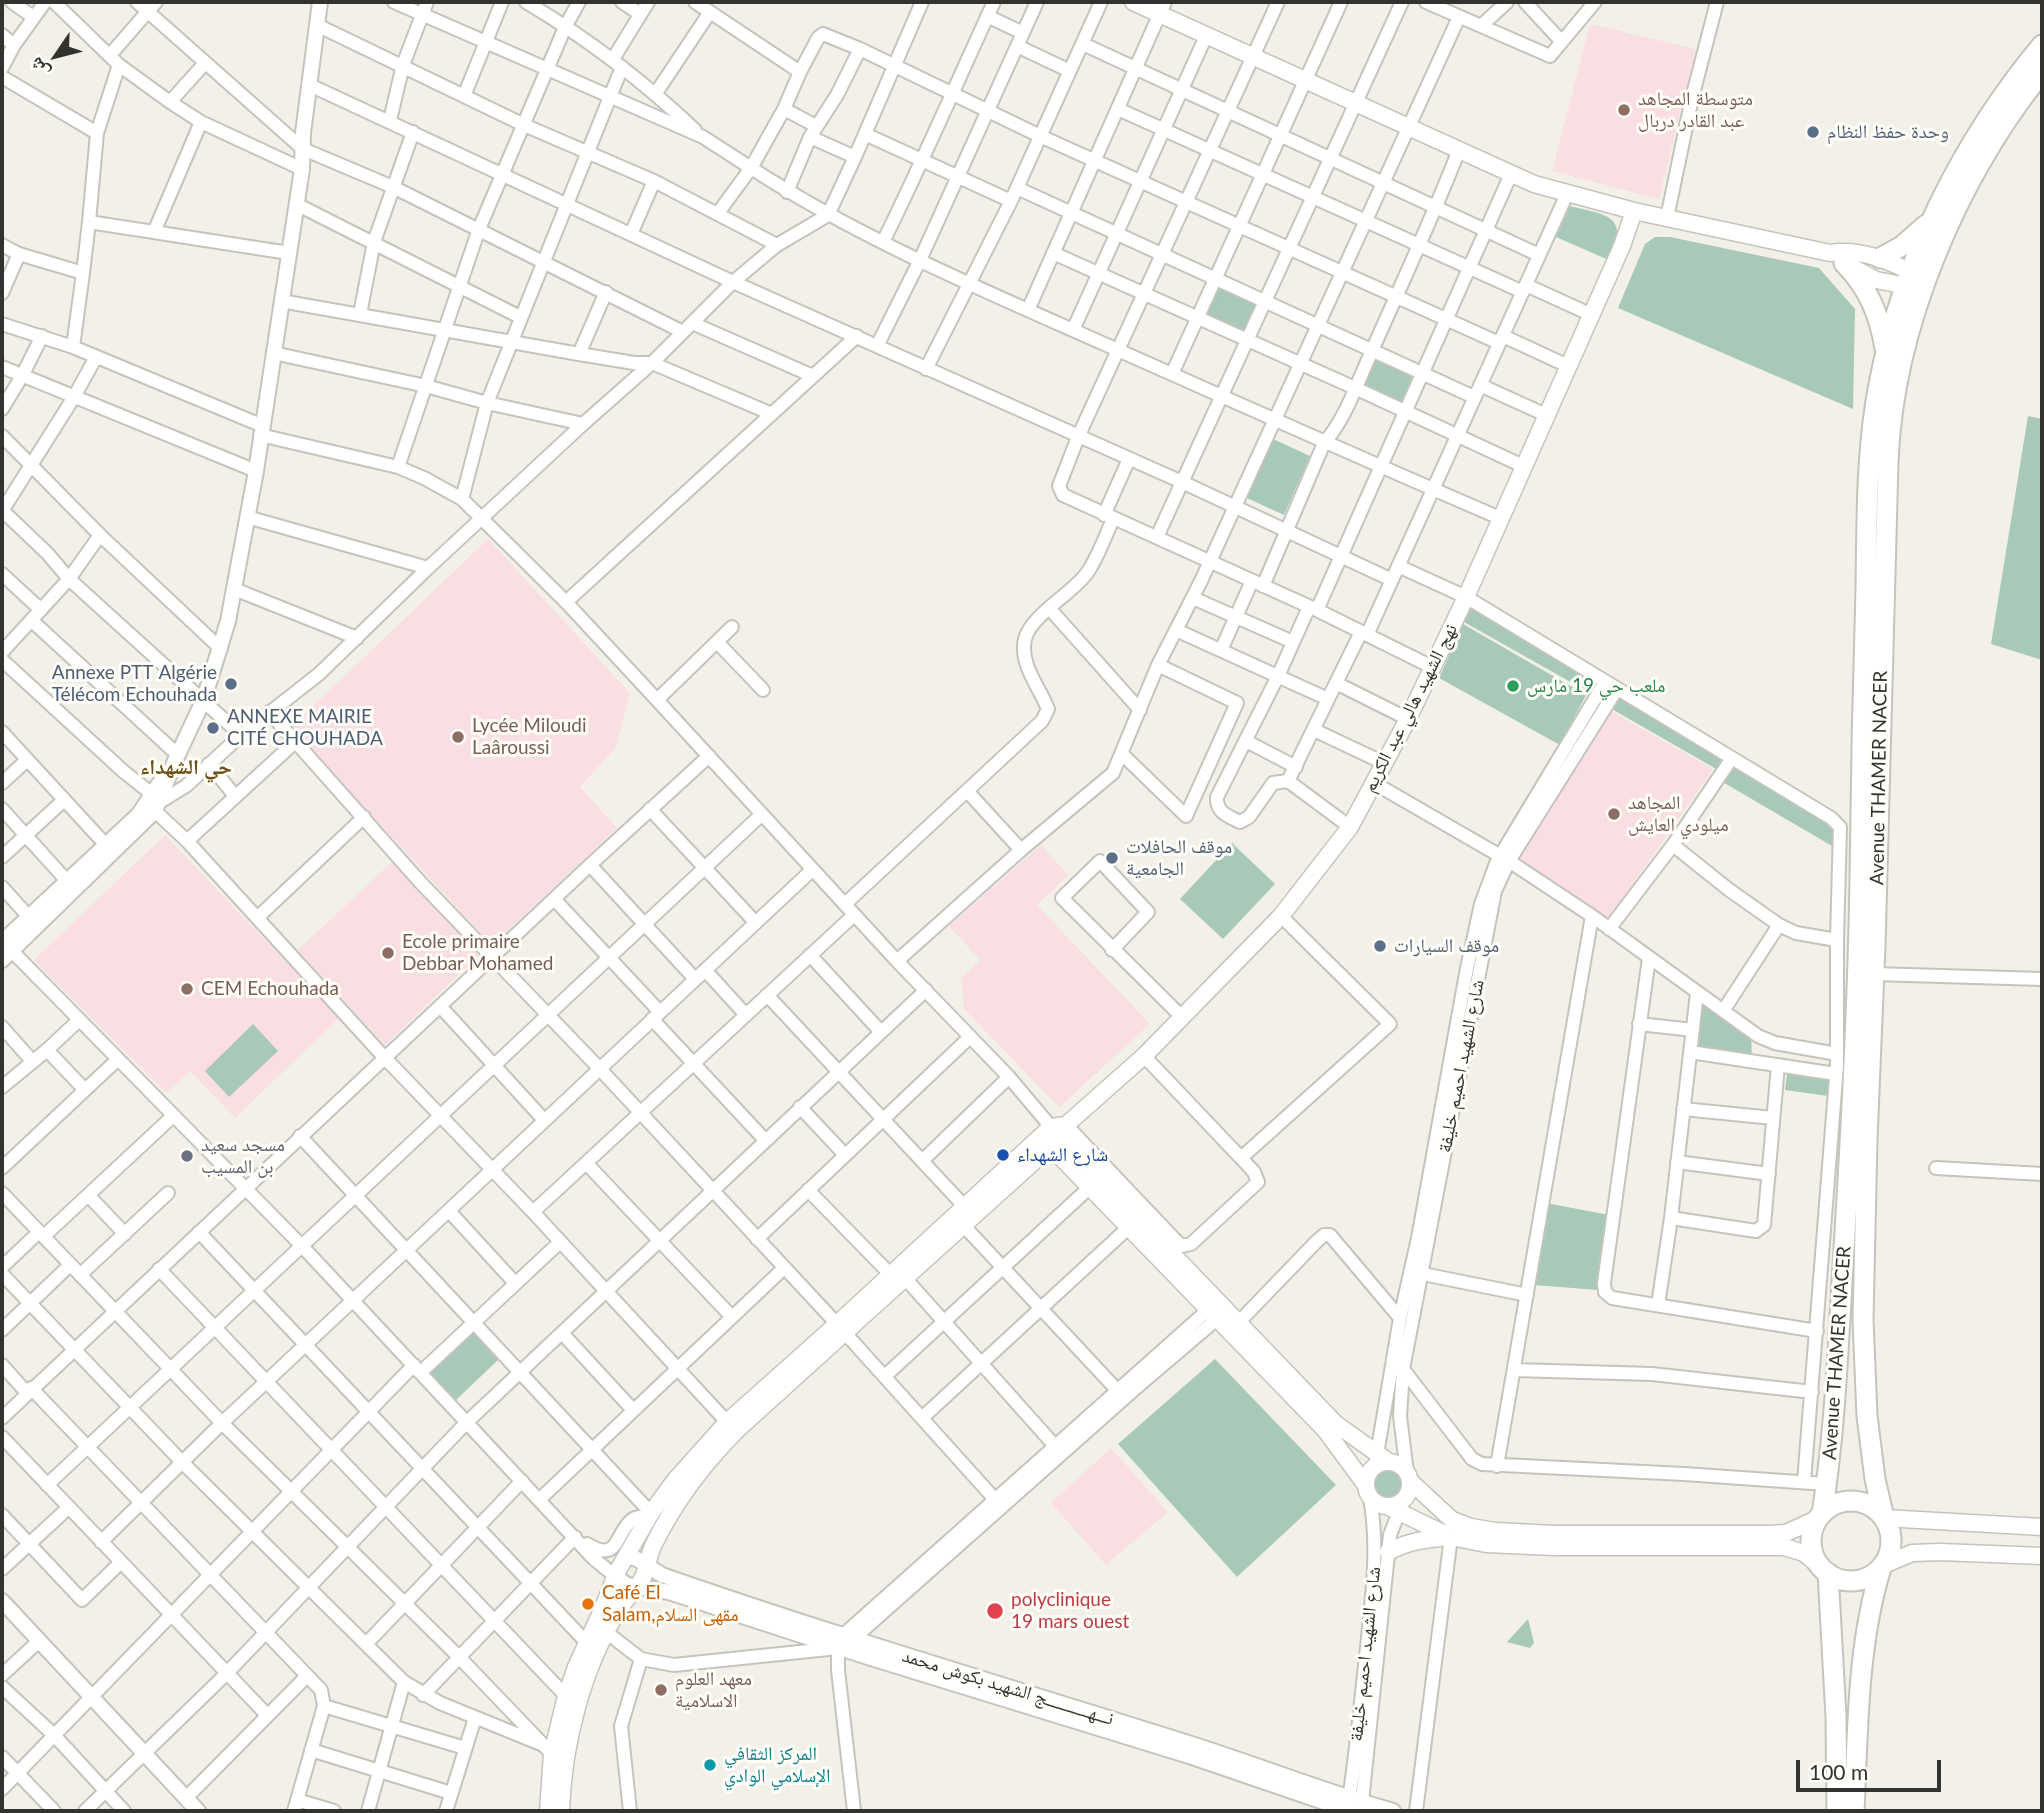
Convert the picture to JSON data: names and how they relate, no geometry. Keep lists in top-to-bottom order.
{
  "streets": {
    "highway": ["Avenue THAMER NACER"],
    "main road": ["نهج الشهيد هالي عبد الكريم"],
    "street": ["شارع الشهيد احميم خليفة", "نـــهـــــــــــج الشهيد بكوش محمد"]
  },
  "crossings": [
    ["شارع الشهيد احميم خليفة", "نـــهـــــــــــج الشهيد بكوش محمد"]
  ],
  "districts": ["حي الشهداء"],
  "places": [
    "متوسطة المجاهد عبد القادر دربال",
    "وحدة حفظ النظام",
    "Annexe PTT Algérie Télécom Echouhada",
    "ملعب حي 19 مارس",
    "ANNEXE MAIRIE CITÉ CHOUHADA",
    "Lycée Miloudi Laâroussi",
    "المجاهد ميلودي العايش",
    "موقف الحافلات الجامعية",
    "موقف السيارات",
    "Ecole primaire Debbar Mohamed",
    "CEM Echouhada",
    "شارع الشهداء",
    "مسجد سعيد بن المسيب",
    "Café El Salam,مقهى السلام",
    "polyclinique 19 mars ouest",
    "معهد العلوم الاسلامية",
    "المركز الثقافي الإسلامي الوادي"
  ],
  "scale_bar": "100 m",
  "north": "bottom left"
}
